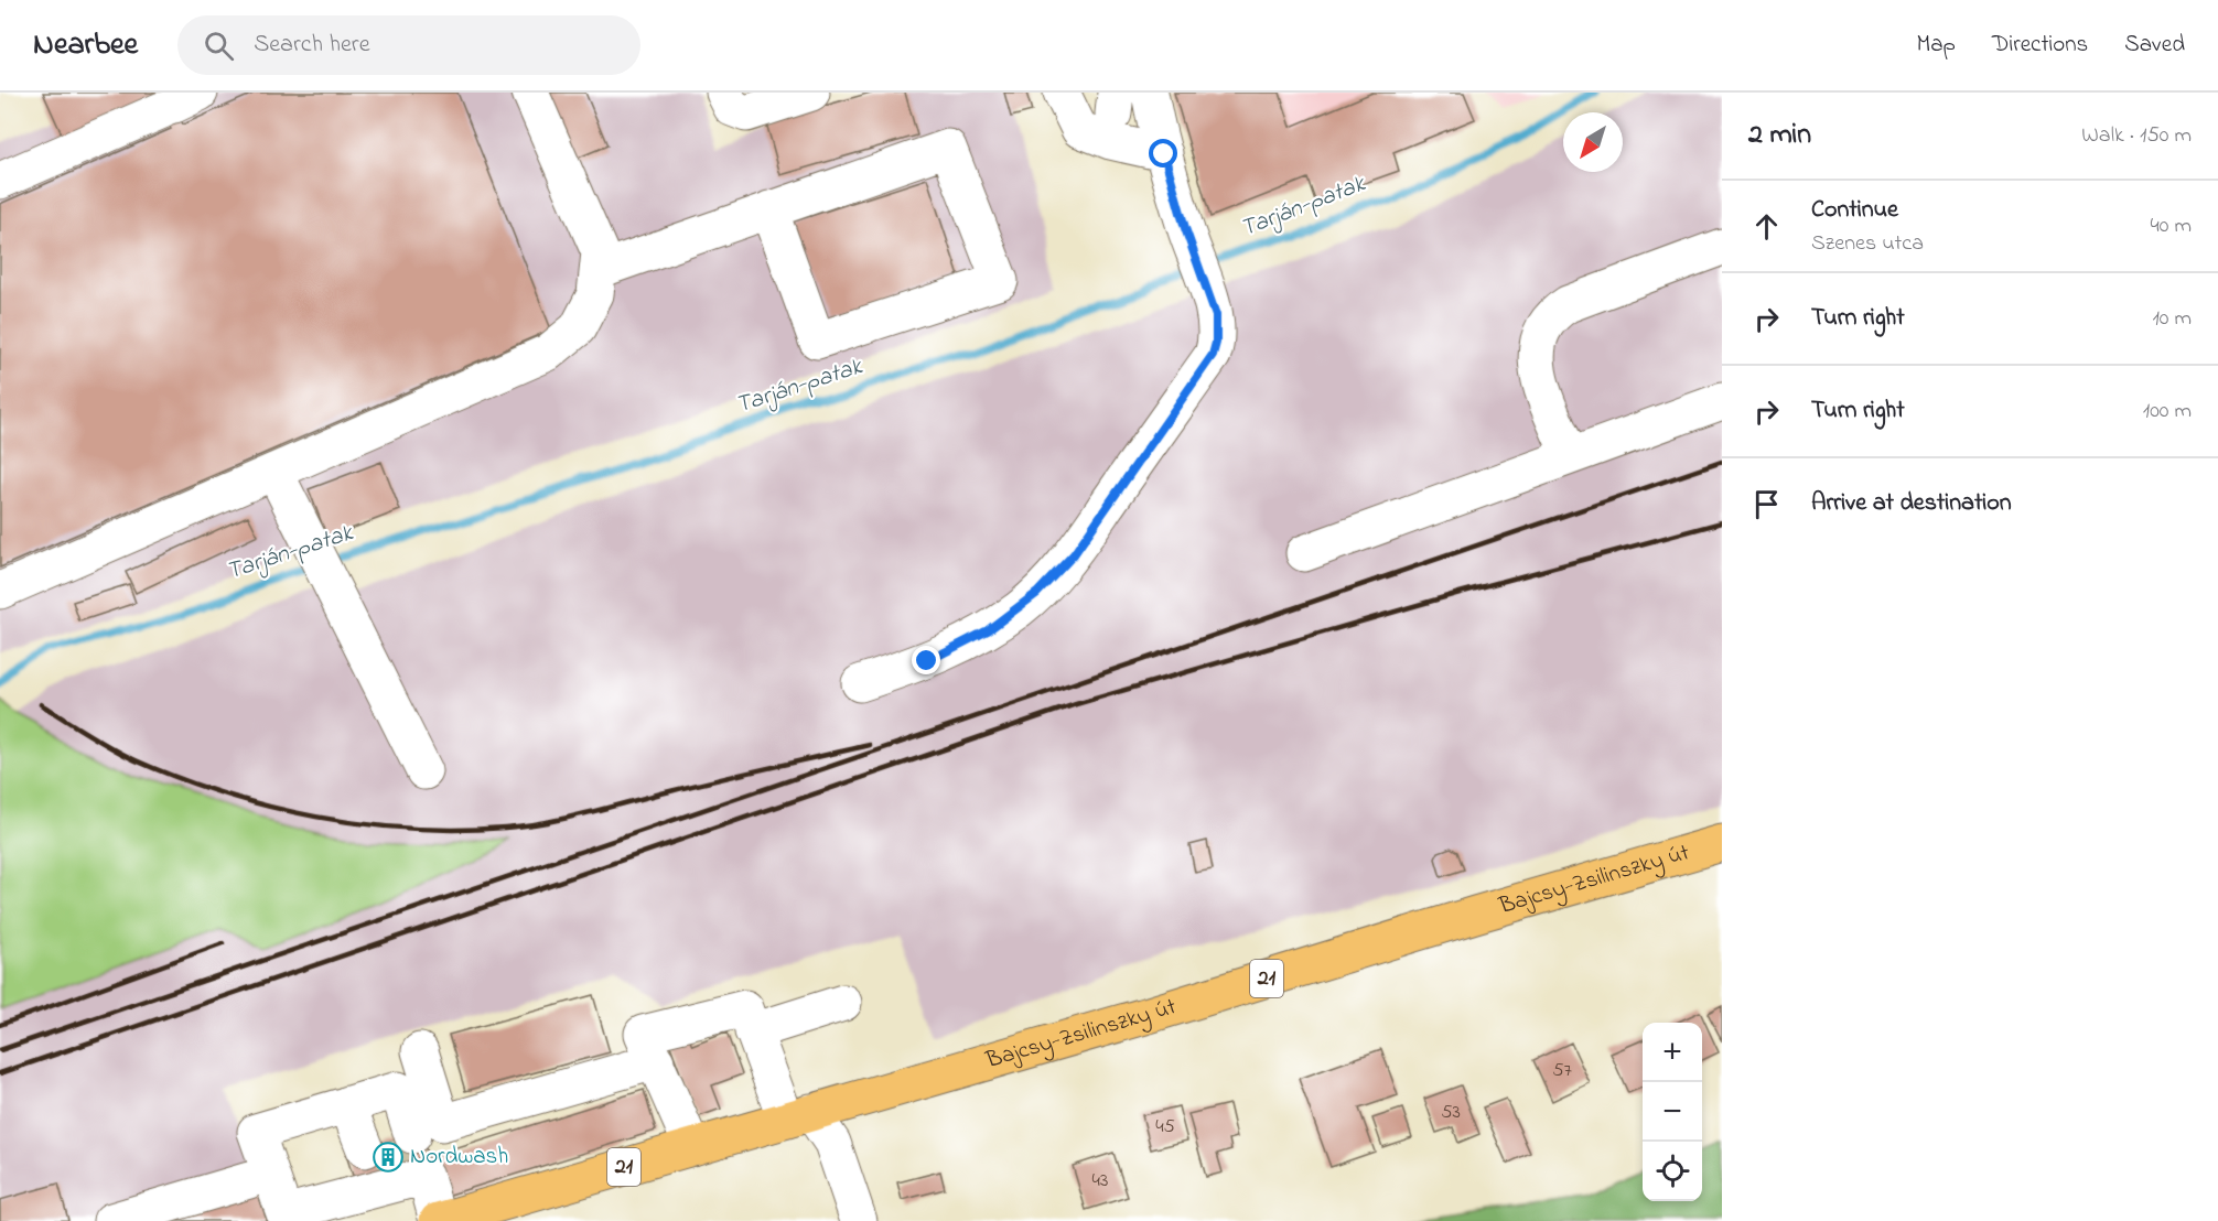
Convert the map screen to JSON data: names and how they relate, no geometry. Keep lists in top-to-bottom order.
{
  "streets": {
    "main road": ["Bajcsy-Zsilinszky út", "21"]
  },
  "water": ["Tarján-patak"],
  "places": {
    "building": ["Nordwash"]
  },
  "house_numbers": [
    "57",
    "53",
    "45",
    "43"
  ],
  "north": "bottom left",
  "page": {
    "header": "Nearbee",
    "search": "Search here",
    "nav": ["Map", "Directions", "Saved"],
    "heading": ["2 min", "Walk · 150 m"],
    "list": [
      ["Continue", "Szenes utca", "40 m"],
      ["Turn right", "10 m"],
      ["Turn right", "100 m"],
      "Arrive at destination"
    ],
    "map_buttons": ["+", "−"]
  }
}
